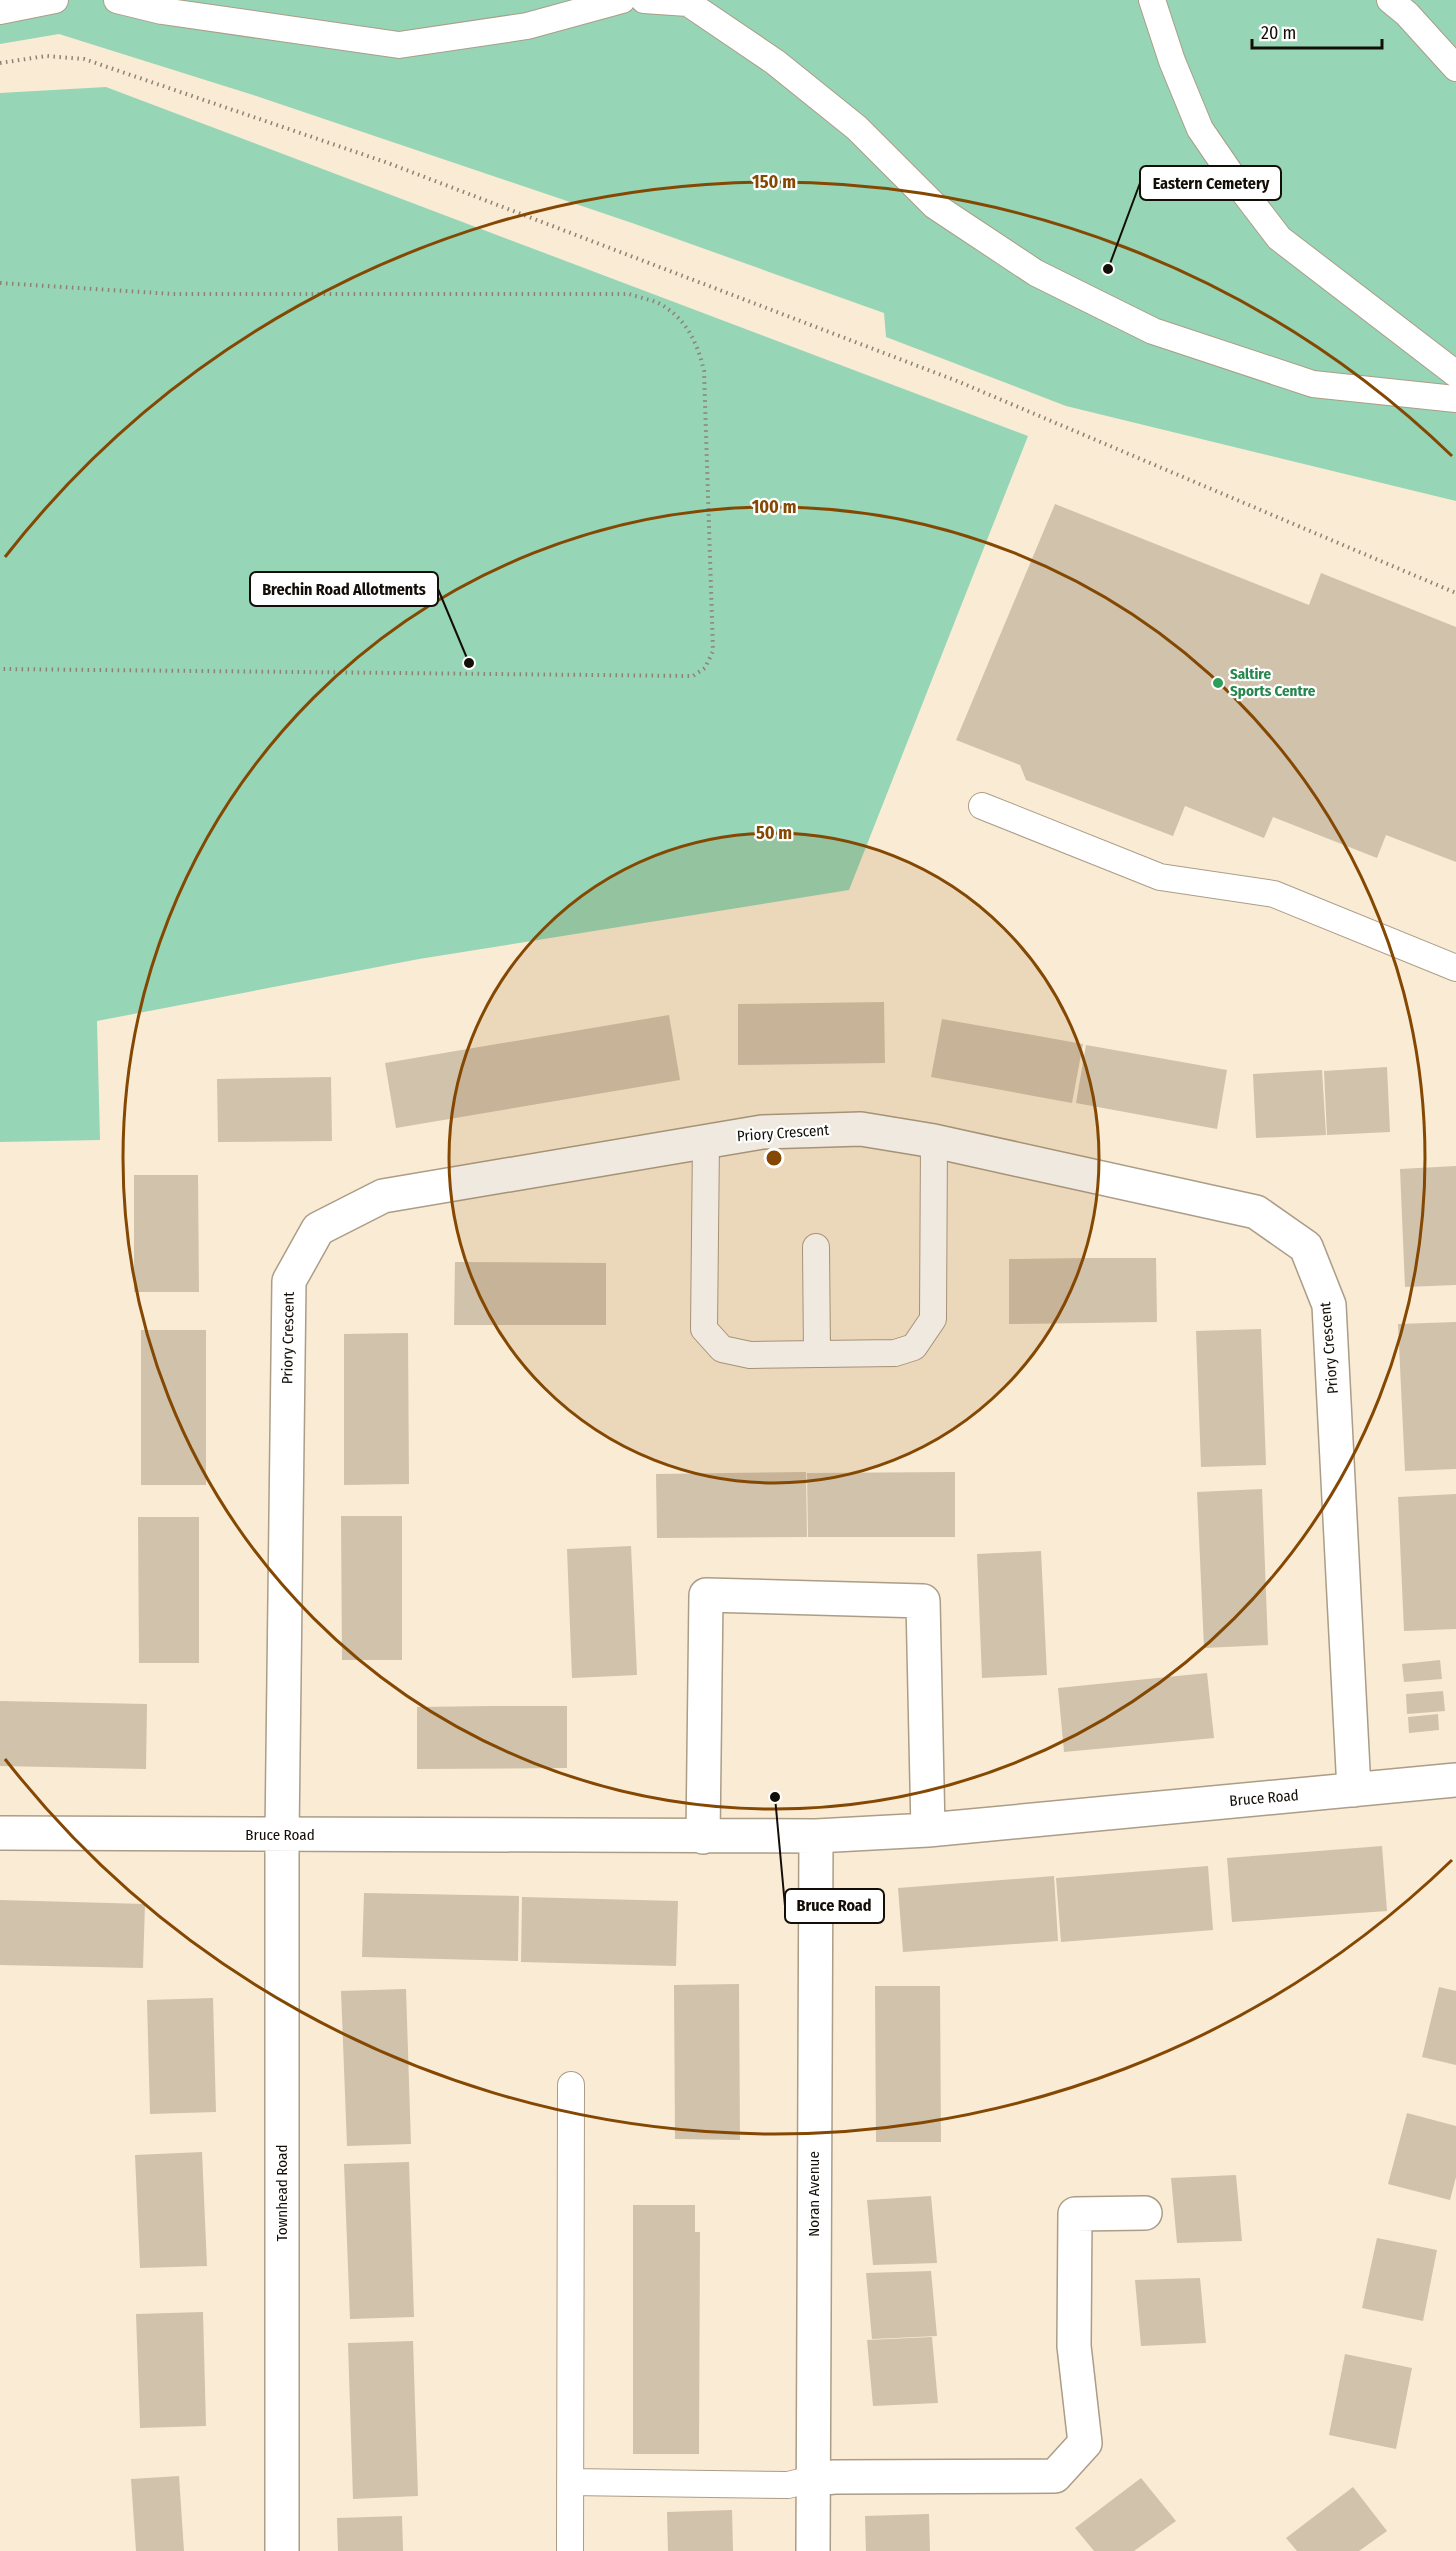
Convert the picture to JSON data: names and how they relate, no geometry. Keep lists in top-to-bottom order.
{
  "streets": {
    "street": [
      "Priory Crescent",
      "Bruce Road",
      "Townhead Road",
      "Noran Avenue"
    ]
  },
  "crossings": [
    ["Priory Crescent", "Bruce Road"],
    ["Priory Crescent", "Townhead Road"],
    ["Bruce Road", "Townhead Road"],
    ["Bruce Road", "Noran Avenue"]
  ],
  "places": [
    "Eastern Cemetery",
    "Brechin Road Allotments",
    "Saltire Sports Centre",
    "Bruce Road"
  ],
  "scale_bar": "20 m",
  "rings": ["150 m", "100 m", "50 m"]
}
